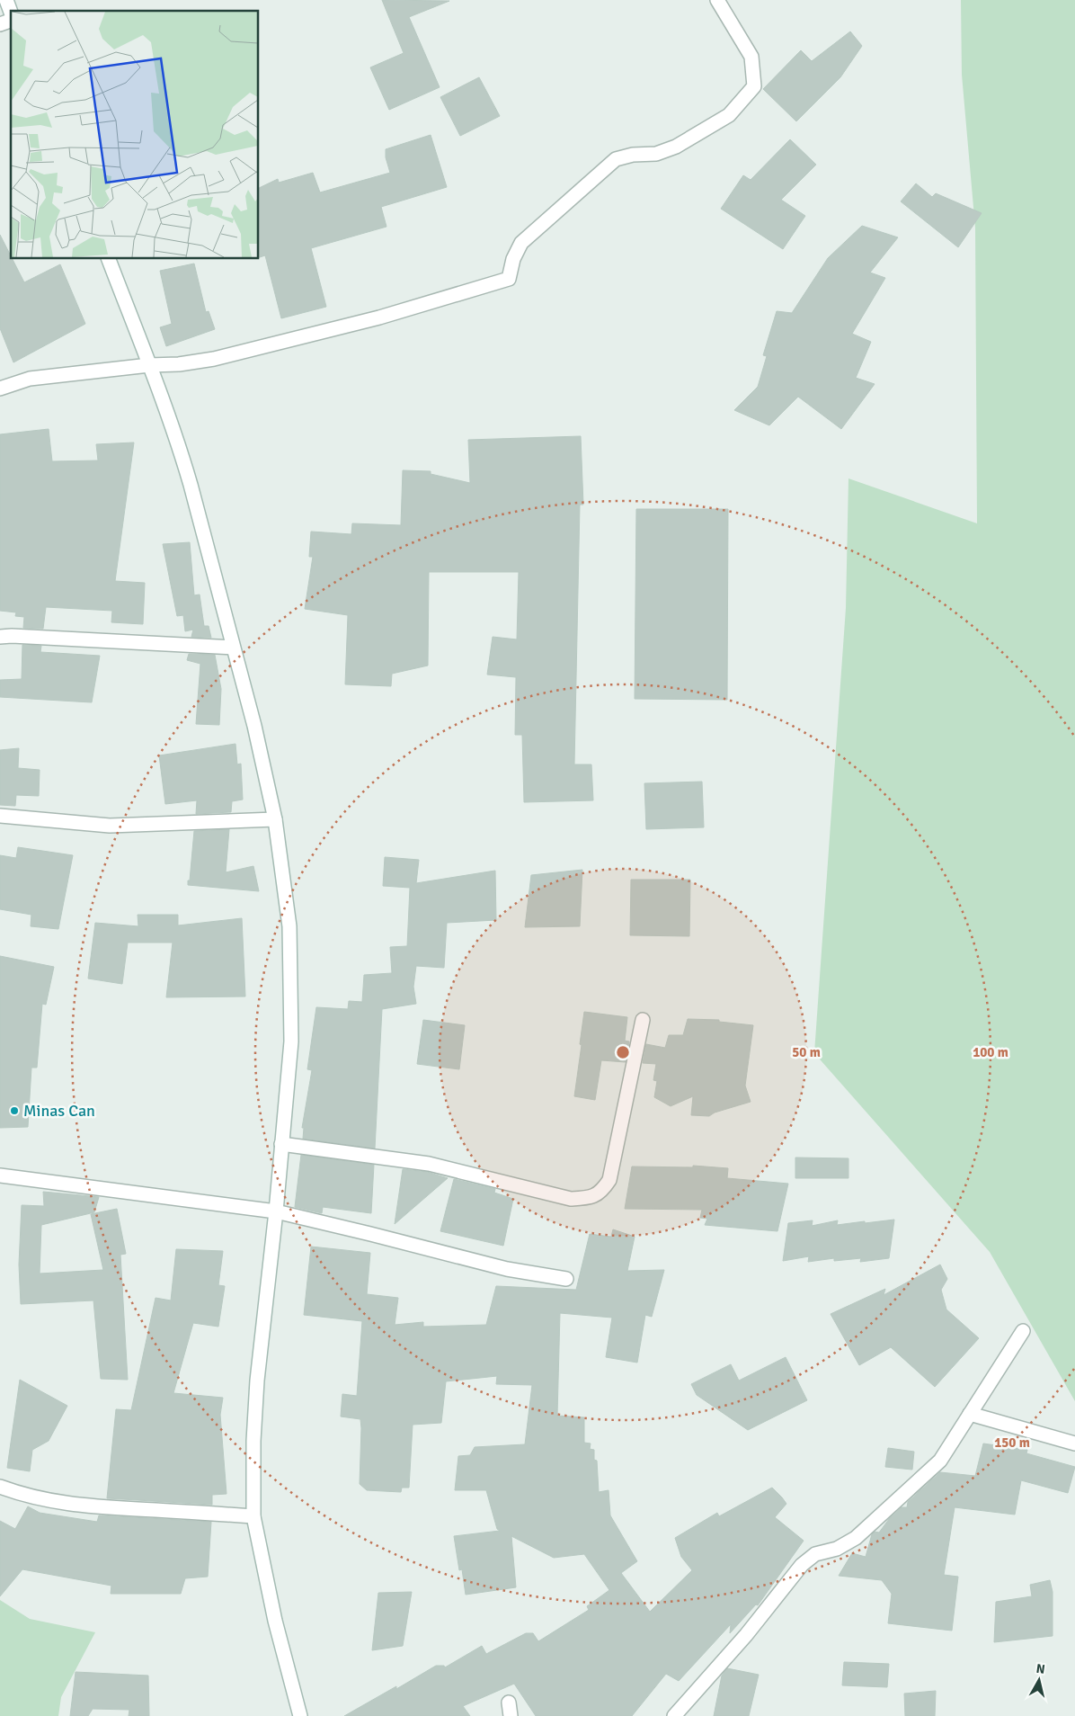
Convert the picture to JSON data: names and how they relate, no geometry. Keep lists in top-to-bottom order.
{
  "places": ["Minas Can"],
  "north": "top",
  "rings": ["50 m", "100 m", "150 m"]
}
